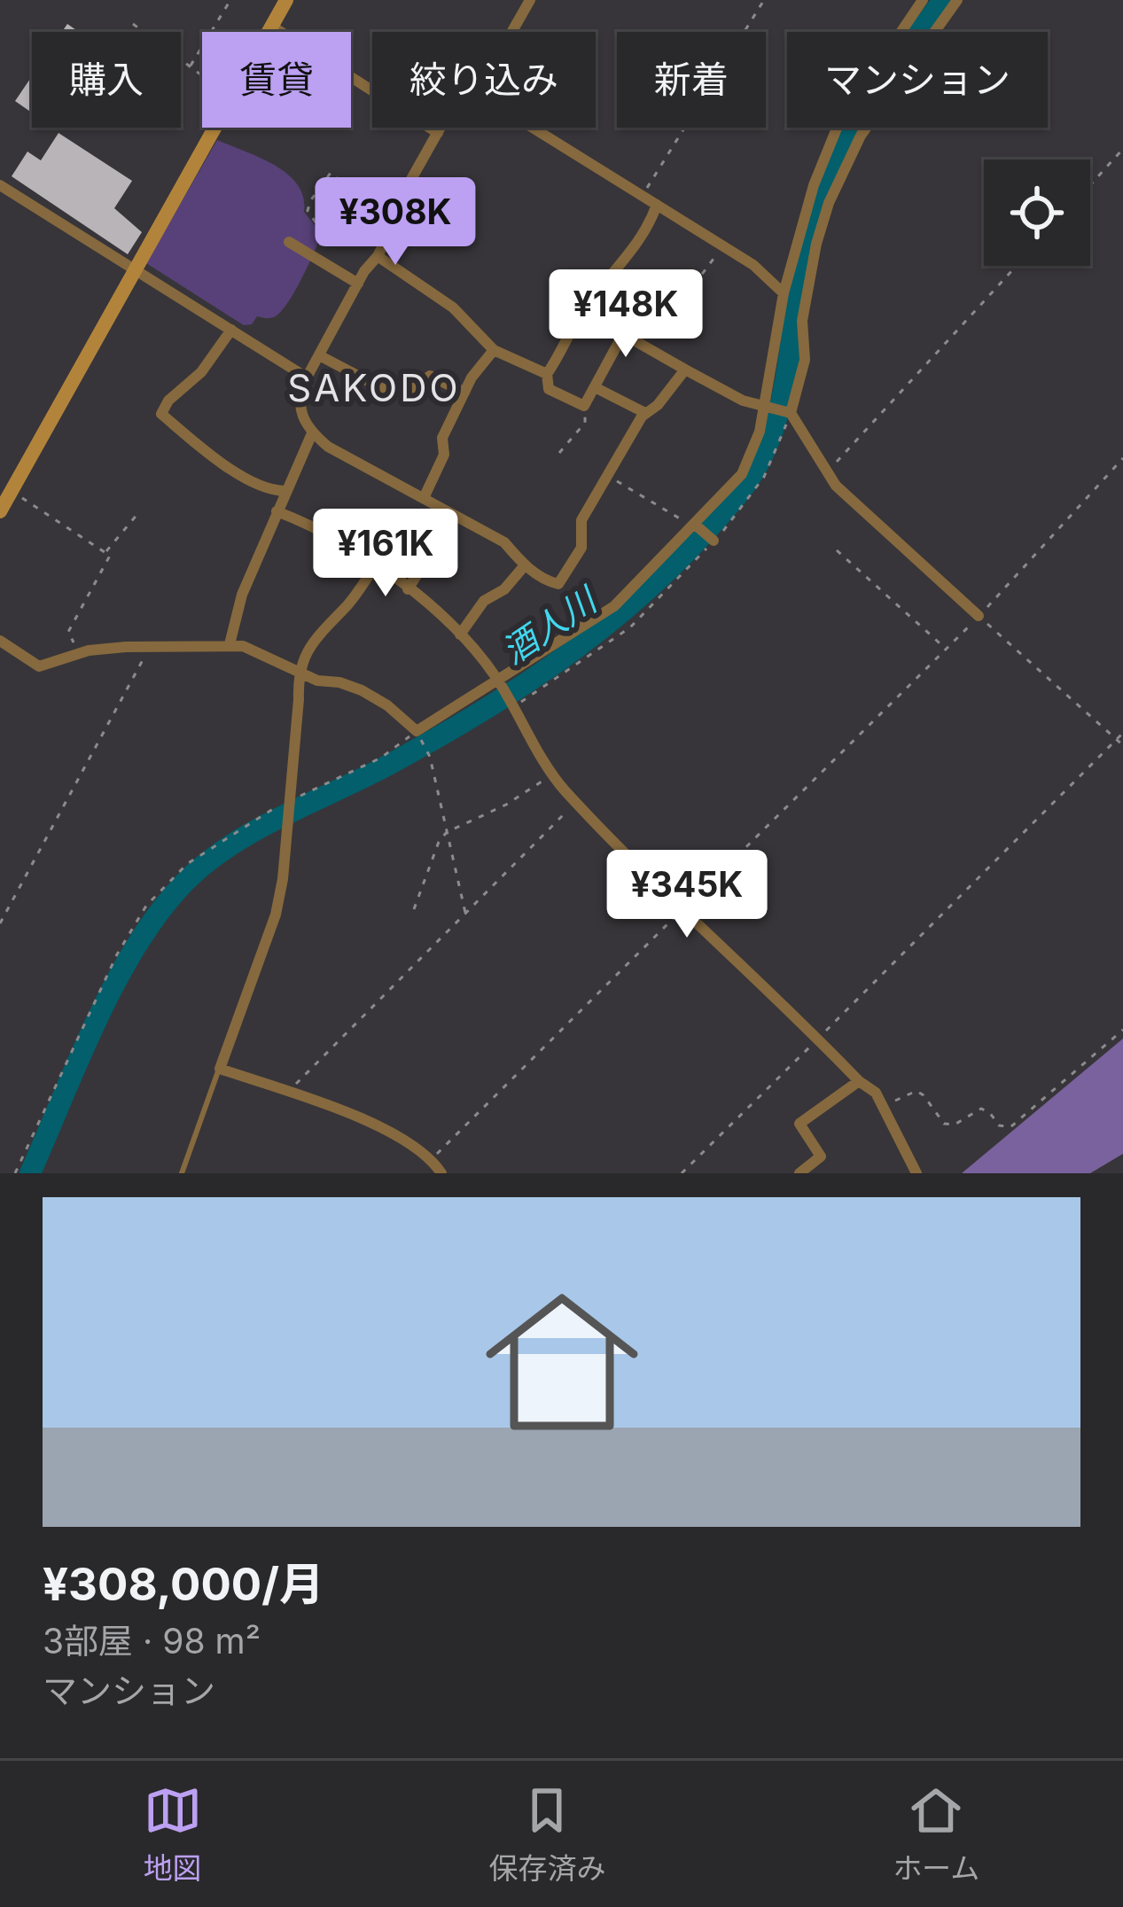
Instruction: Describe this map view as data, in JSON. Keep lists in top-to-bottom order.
{
  "districts": ["SAKODO"],
  "water": ["酒人川"],
  "page": {
    "chip": [
      "購入",
      "賃貸",
      "絞り込み",
      "新着",
      "マンション"
    ],
    "price": [
      "¥308K",
      "¥148K",
      "¥161K",
      "¥345K"
    ],
    "list": [
      {
        "name": "¥308,000/月",
        "note": "3部屋 · 98 m² · マンション"
      }
    ],
    "tabs": ["地図", "保存済み", "ホーム"]
  }
}
